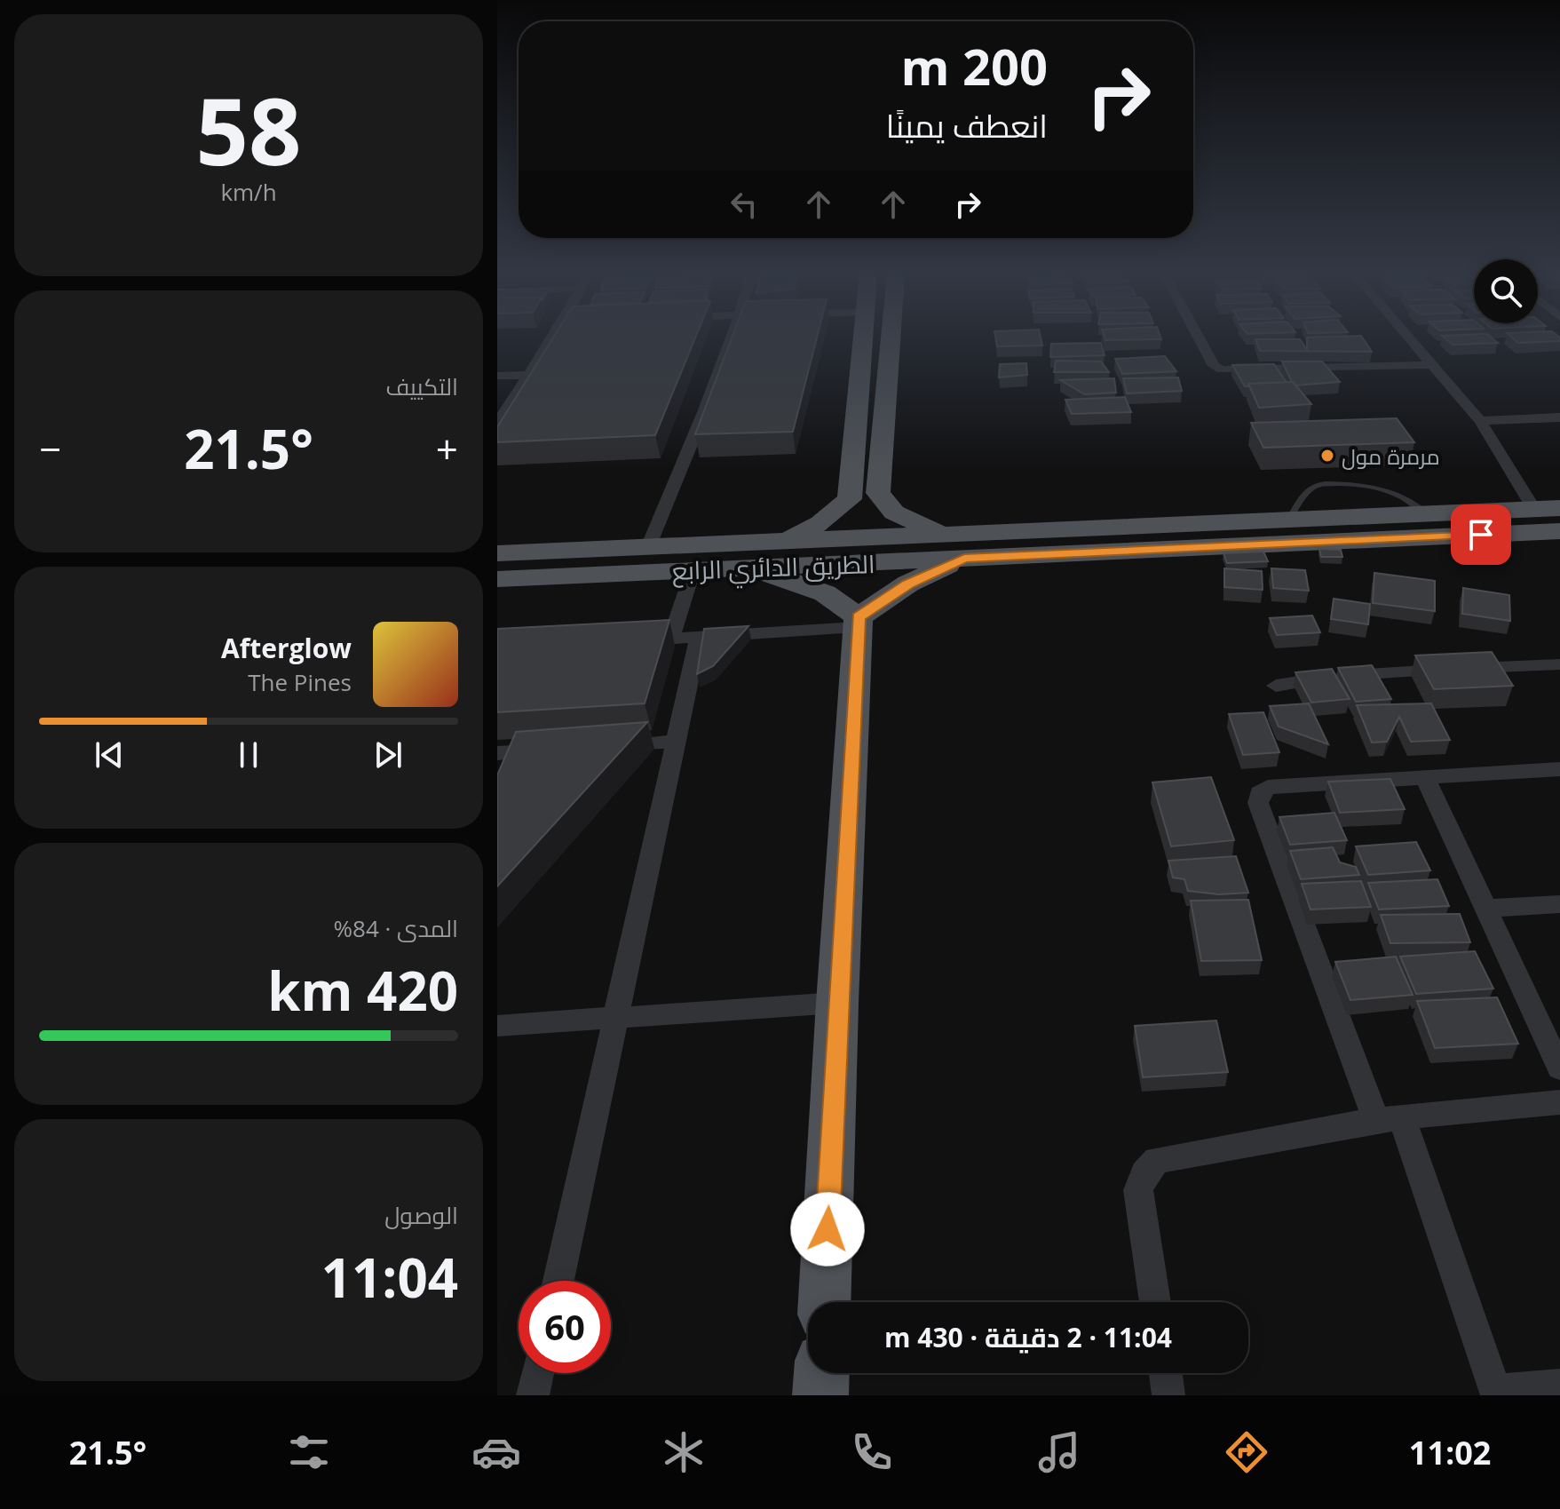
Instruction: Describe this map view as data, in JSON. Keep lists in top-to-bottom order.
{
  "streets": {
    "main road": ["الطريق الدائري الرابع"]
  },
  "places": ["مرمرة مول"],
  "page": {
    "tile": [
      ["58", "km/h"],
      "التكييف",
      ["المدى · 84%", "420 km"],
      ["الوصول", "11:04"]
    ],
    "turn": ["200 m", "انعطف يمينًا"],
    "heat": ["−", "21.5°", "+"],
    "song": ["Afterglow", "The Pines"],
    "limit": "60",
    "trip": "11:04 · 2 دقيقة · 430 m",
    "tabs": ["11:02", "21.5°"]
  }
}
